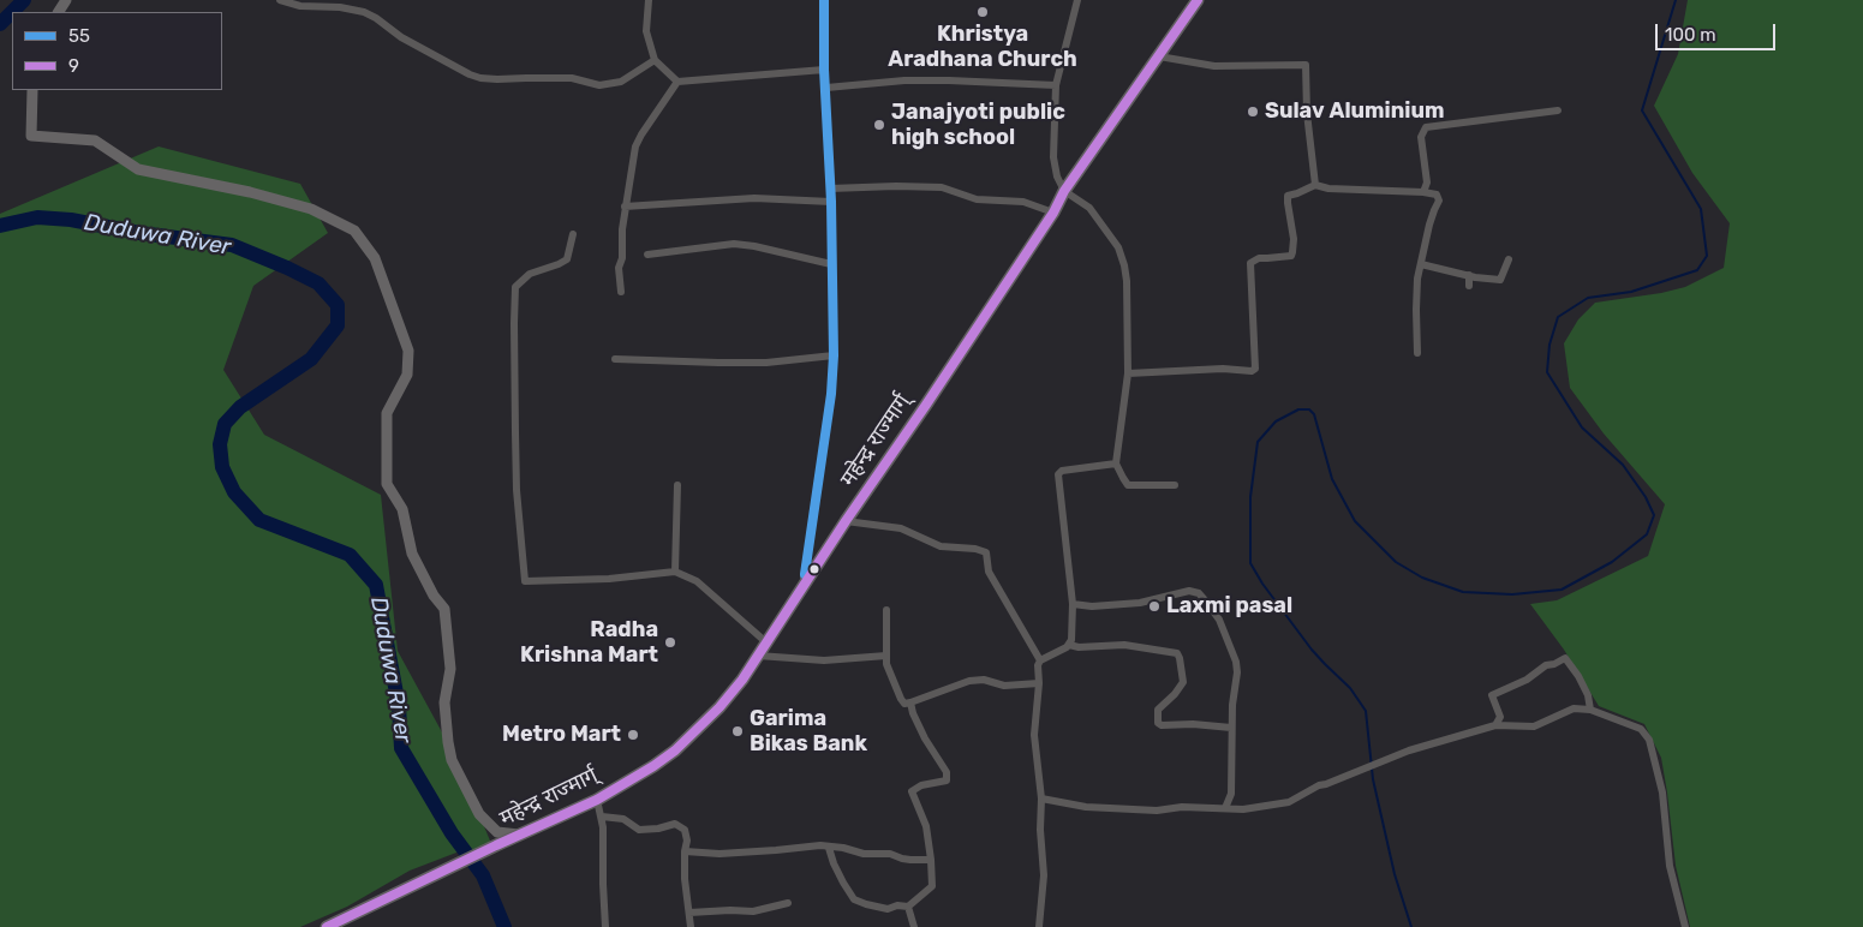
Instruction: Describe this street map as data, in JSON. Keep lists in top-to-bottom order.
{
  "streets": {
    "highway": ["महेन्द्र राज्मार्ग्"]
  },
  "water": ["Duduwa River"],
  "places": [
    "Khristya Aradhana Church",
    "Sulav Aluminium",
    "Janajyoti public high school",
    "Laxmi pasal",
    "Radha Krishna Mart",
    "Garima Bikas Bank",
    "Metro Mart"
  ],
  "lines": ["transit line 55", "transit line 9"],
  "legend": ["55", "9"],
  "scale_bar": "100 m"
}
